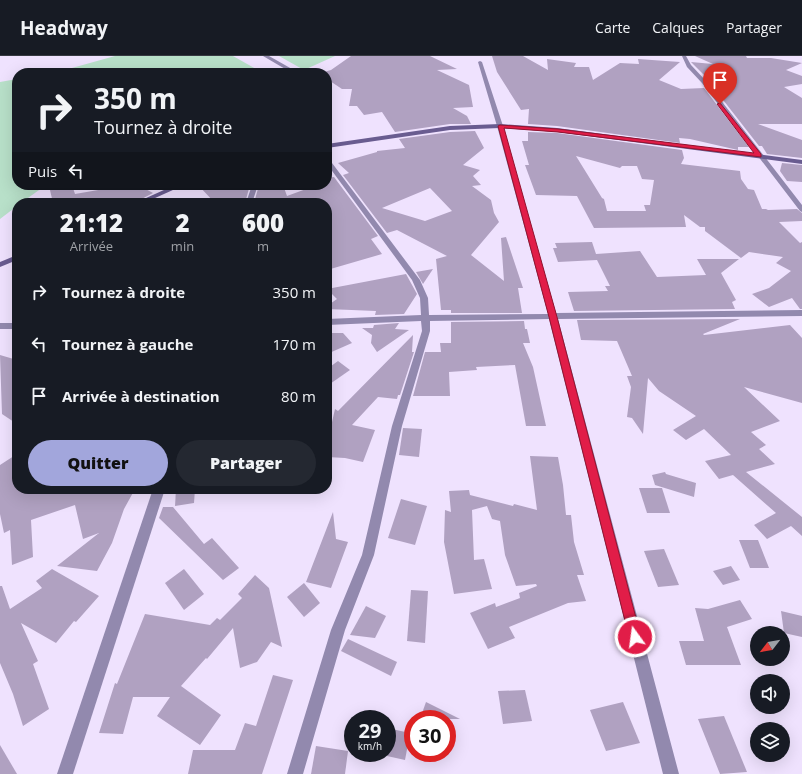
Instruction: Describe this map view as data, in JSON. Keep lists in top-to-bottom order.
{
  "north": "bottom left",
  "page": {
    "header": "Headway",
    "nav": ["Carte", "Calques", "Partager"],
    "turn": ["350 m", "Tournez à droite"],
    "then": "Puis",
    "eta": [
      "21:12",
      "Arrivée",
      "2",
      "min",
      "600",
      "m"
    ],
    "list": [
      {
        "name": "Tournez à droite",
        "value": "350 m"
      },
      {
        "name": "Tournez à gauche",
        "value": "170 m"
      },
      {
        "name": "Arrivée à destination",
        "value": "80 m"
      }
    ],
    "buttons": ["Quitter", "Partager"],
    "speed": "29 km/h",
    "limit": "30"
  }
}
